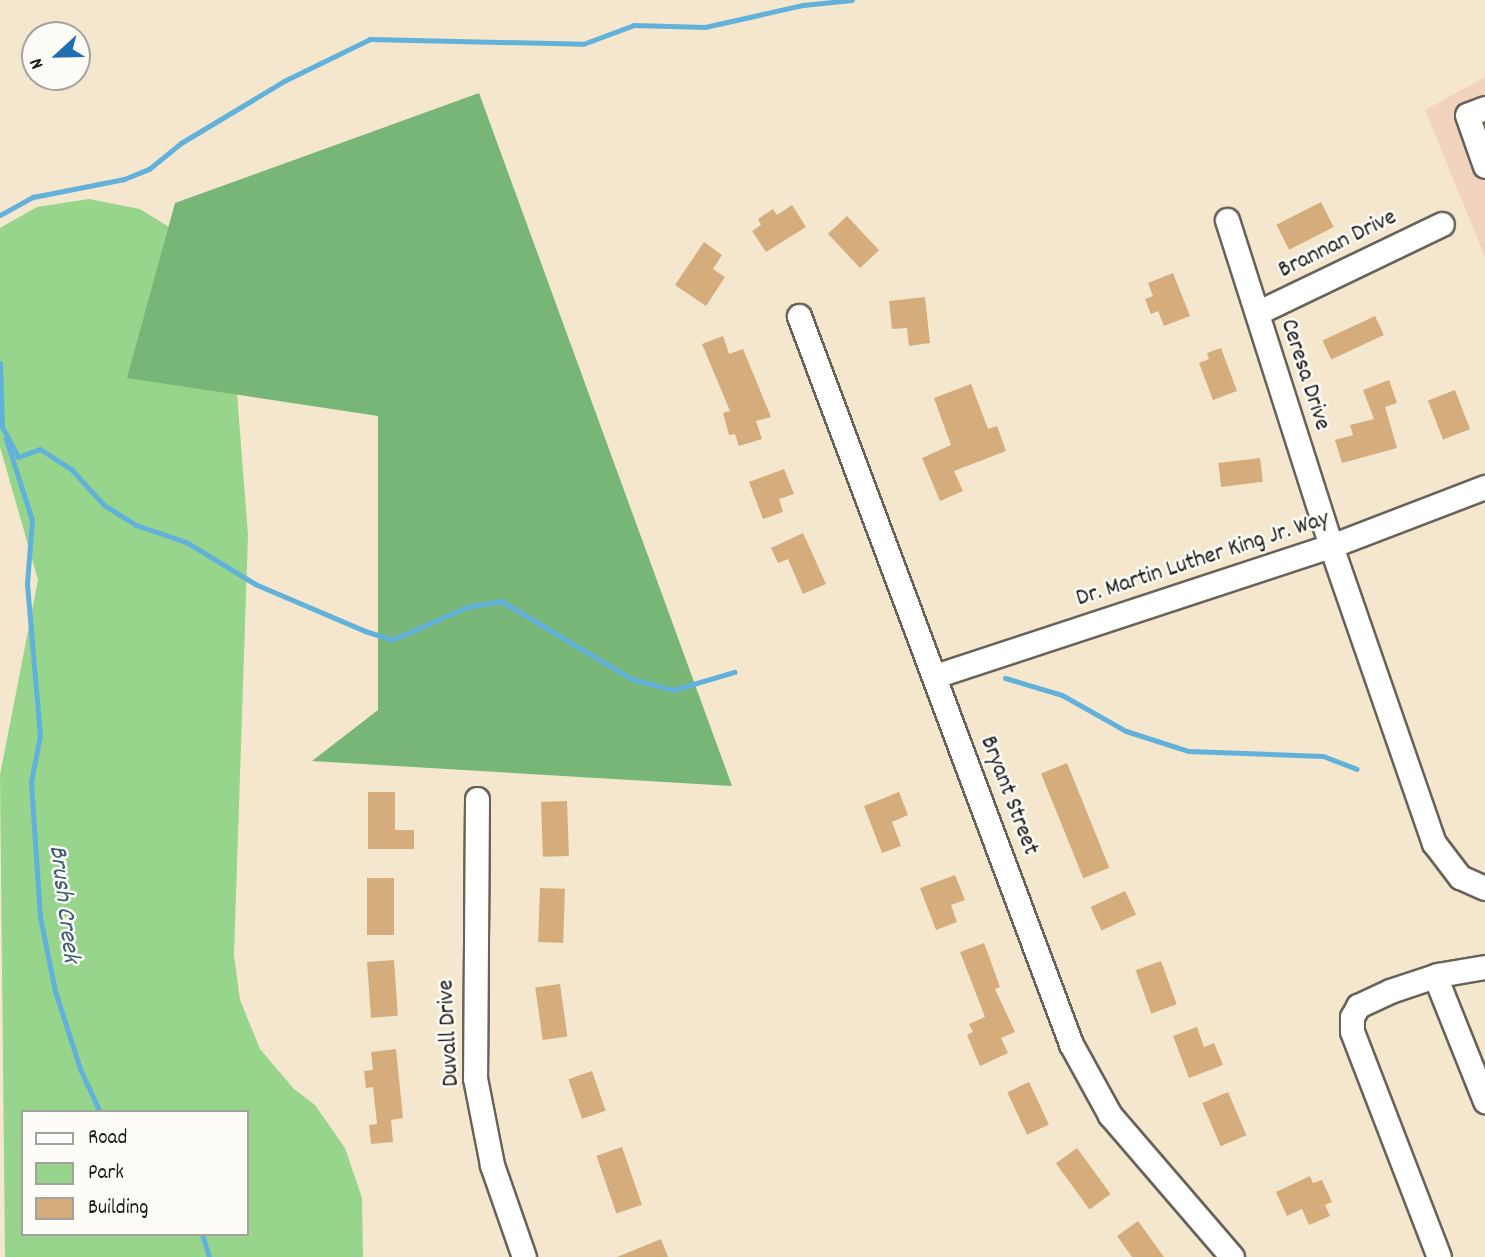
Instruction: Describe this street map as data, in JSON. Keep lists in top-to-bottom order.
{
  "streets": {
    "street": [
      "Brannan Drive",
      "Ceresa Drive",
      "Dr. Martin Luther King Jr. Way",
      "Bryant Street",
      "Duvall Drive"
    ]
  },
  "crossings": [
    ["Brannan Drive", "Ceresa Drive"],
    ["Ceresa Drive", "Dr. Martin Luther King Jr. Way"],
    ["Dr. Martin Luther King Jr. Way", "Bryant Street"]
  ],
  "water": ["Brush Creek"],
  "legend": ["Road", "Park", "Building"],
  "north": "left"
}
